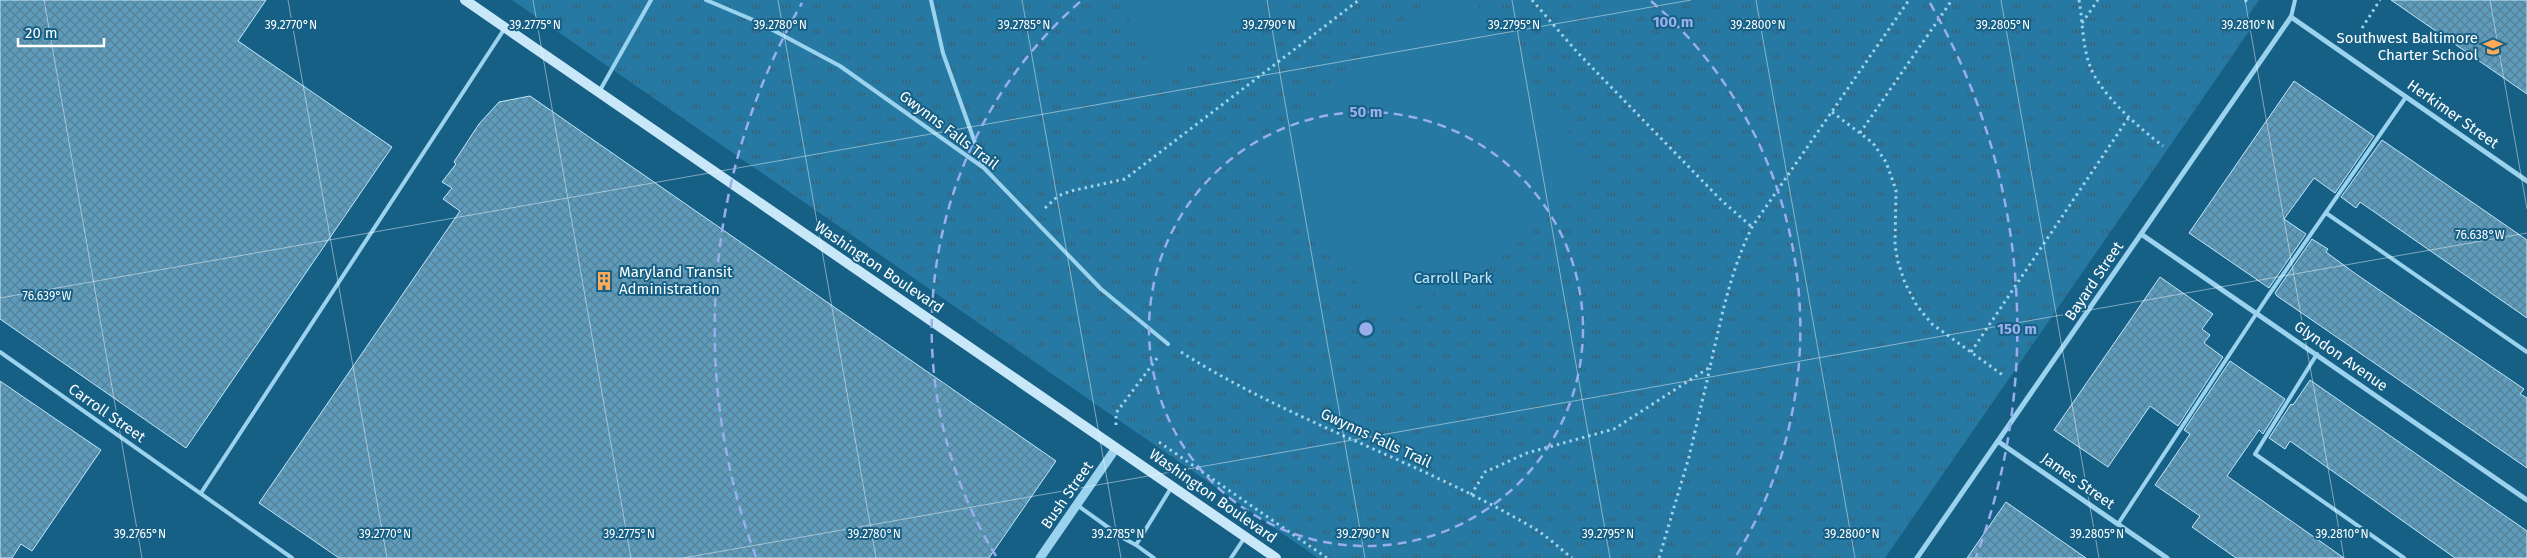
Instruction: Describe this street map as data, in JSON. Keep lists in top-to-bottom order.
{
  "streets": {
    "main road": ["Washington Boulevard"],
    "street": [
      "Herkimer Street",
      "Bayard Street",
      "Glyndon Avenue",
      "James Street",
      "Bush Street"
    ],
    "lane": ["Gwynns Falls Trail", "Carroll Street"]
  },
  "crossings": [
    ["Herkimer Street", "Bayard Street"],
    ["Washington Boulevard", "Bush Street"],
    ["Bayard Street", "Glyndon Avenue"],
    ["Bayard Street", "James Street"]
  ],
  "parks": ["Carroll Park"],
  "places": {
    "school or university": ["Southwest Baltimore Charter School"],
    "building": ["Maryland Transit Administration"]
  },
  "scale_bar": "20 m",
  "coordinates": [
    "39.2770°N",
    "39.2775°N",
    "39.2780°N",
    "39.2785°N",
    "39.2790°N",
    "39.2795°N",
    "39.2800°N",
    "39.2805°N",
    "39.2810°N",
    "76.638°W",
    "76.639°W",
    "39.2765°N"
  ],
  "rings": ["100 m", "50 m", "150 m"]
}
